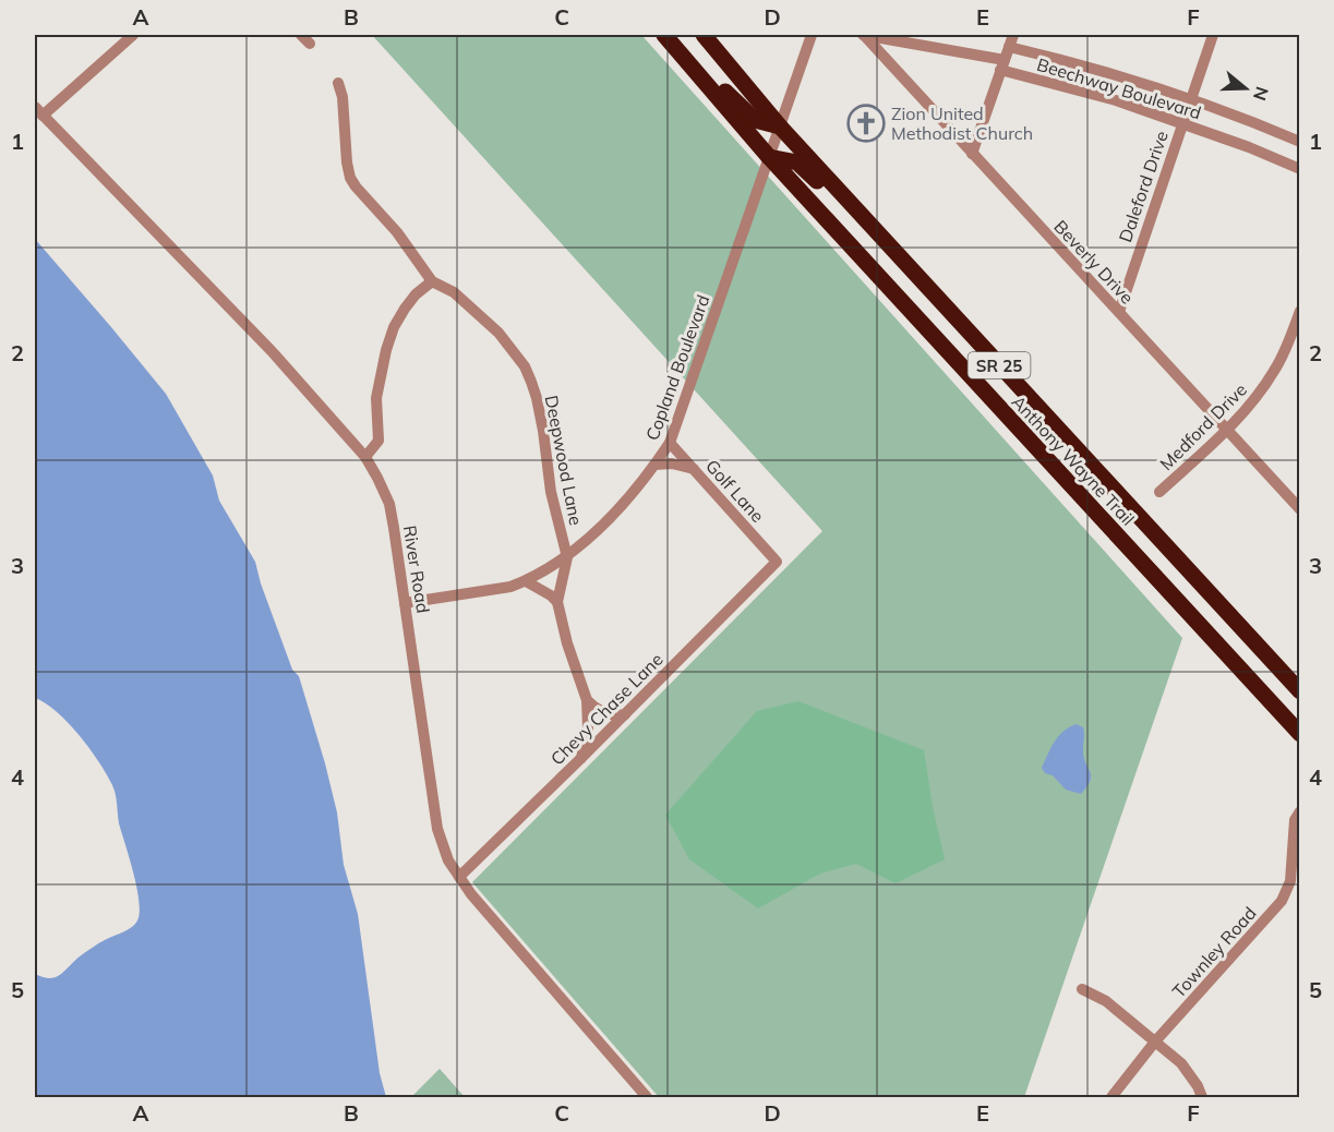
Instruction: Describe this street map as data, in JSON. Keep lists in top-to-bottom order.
{
  "streets": {
    "highway": ["SR 25", "Anthony Wayne Trail"],
    "street": [
      "Beechway Boulevard",
      "Daleford Drive",
      "Beverly Drive",
      "Copland Boulevard",
      "Medford Drive",
      "Deepwood Lane",
      "Golf Lane",
      "River Road",
      "Chevy Chase Lane",
      "Townley Road"
    ]
  },
  "crossings": [
    ["Beechway Boulevard", "Daleford Drive"],
    ["Beechway Boulevard", "Beverly Drive"],
    ["Daleford Drive", "Beverly Drive"],
    ["Beverly Drive", "Medford Drive"],
    ["Copland Boulevard", "Deepwood Lane"],
    ["Copland Boulevard", "Anthony Wayne Trail"],
    ["Copland Boulevard", "Golf Lane"],
    ["Copland Boulevard", "River Road"],
    ["Deepwood Lane", "Chevy Chase Lane"],
    ["Golf Lane", "Chevy Chase Lane"],
    ["River Road", "Chevy Chase Lane"]
  ],
  "places": {
    "church": ["Zion United Methodist Church"]
  },
  "north": "right",
  "grid": {
    "columns": [
      "A",
      "B",
      "C",
      "D",
      "E",
      "F"
    ],
    "rows": [
      "1",
      "2",
      "3",
      "4",
      "5"
    ]
  }
}
